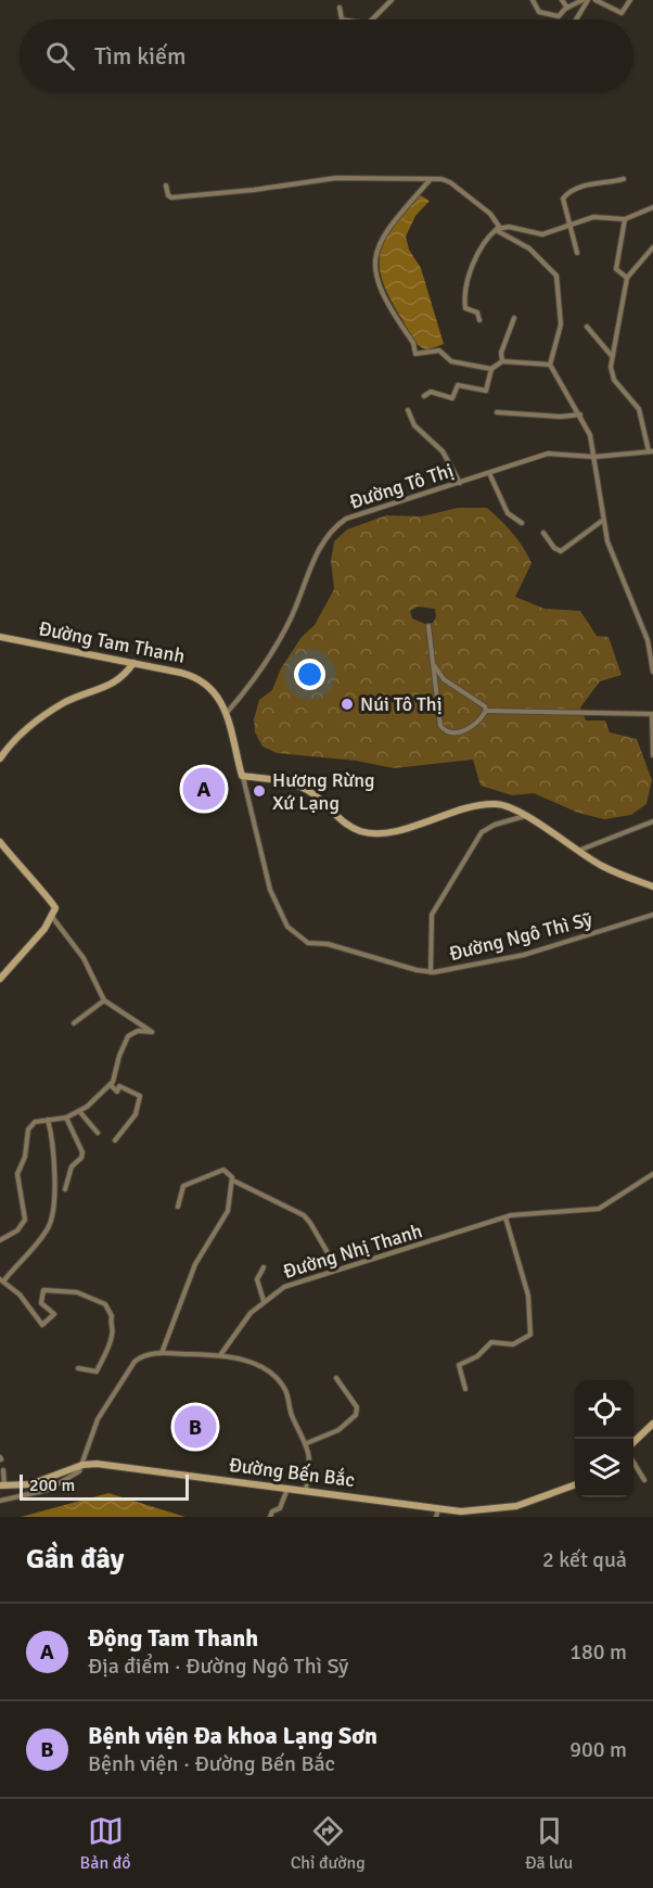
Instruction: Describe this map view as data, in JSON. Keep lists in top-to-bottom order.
{
  "streets": {
    "street": [
      "Đường Tô Thị",
      "Đường Tam Thanh",
      "Đường Ngô Thì Sỹ",
      "Đường Nhị Thanh",
      "Đường Bến Bắc"
    ]
  },
  "crossings": [
    ["Đường Tô Thị", "Đường Tam Thanh"],
    ["Đường Tam Thanh", "Đường Ngô Thì Sỹ"]
  ],
  "places": ["Núi Tô Thị", "Hương Rừng Xứ Lạng"],
  "scale_bar": "200 m",
  "page": {
    "search": "Tìm kiếm",
    "pins": ["A", "B"],
    "scale": "200 m",
    "heading": ["Gần đây", "2 kết quả"],
    "list": [
      {
        "mark": "A",
        "name": "Động Tam Thanh",
        "note": "Địa điểm · Đường Ngô Thì Sỹ",
        "value": "180 m"
      },
      {
        "mark": "B",
        "name": "Bệnh viện Đa khoa Lạng Sơn",
        "note": "Bệnh viện · Đường Bến Bắc",
        "value": "900 m"
      }
    ],
    "nav": ["Bản đồ", "Chỉ đường", "Đã lưu"]
  }
}
